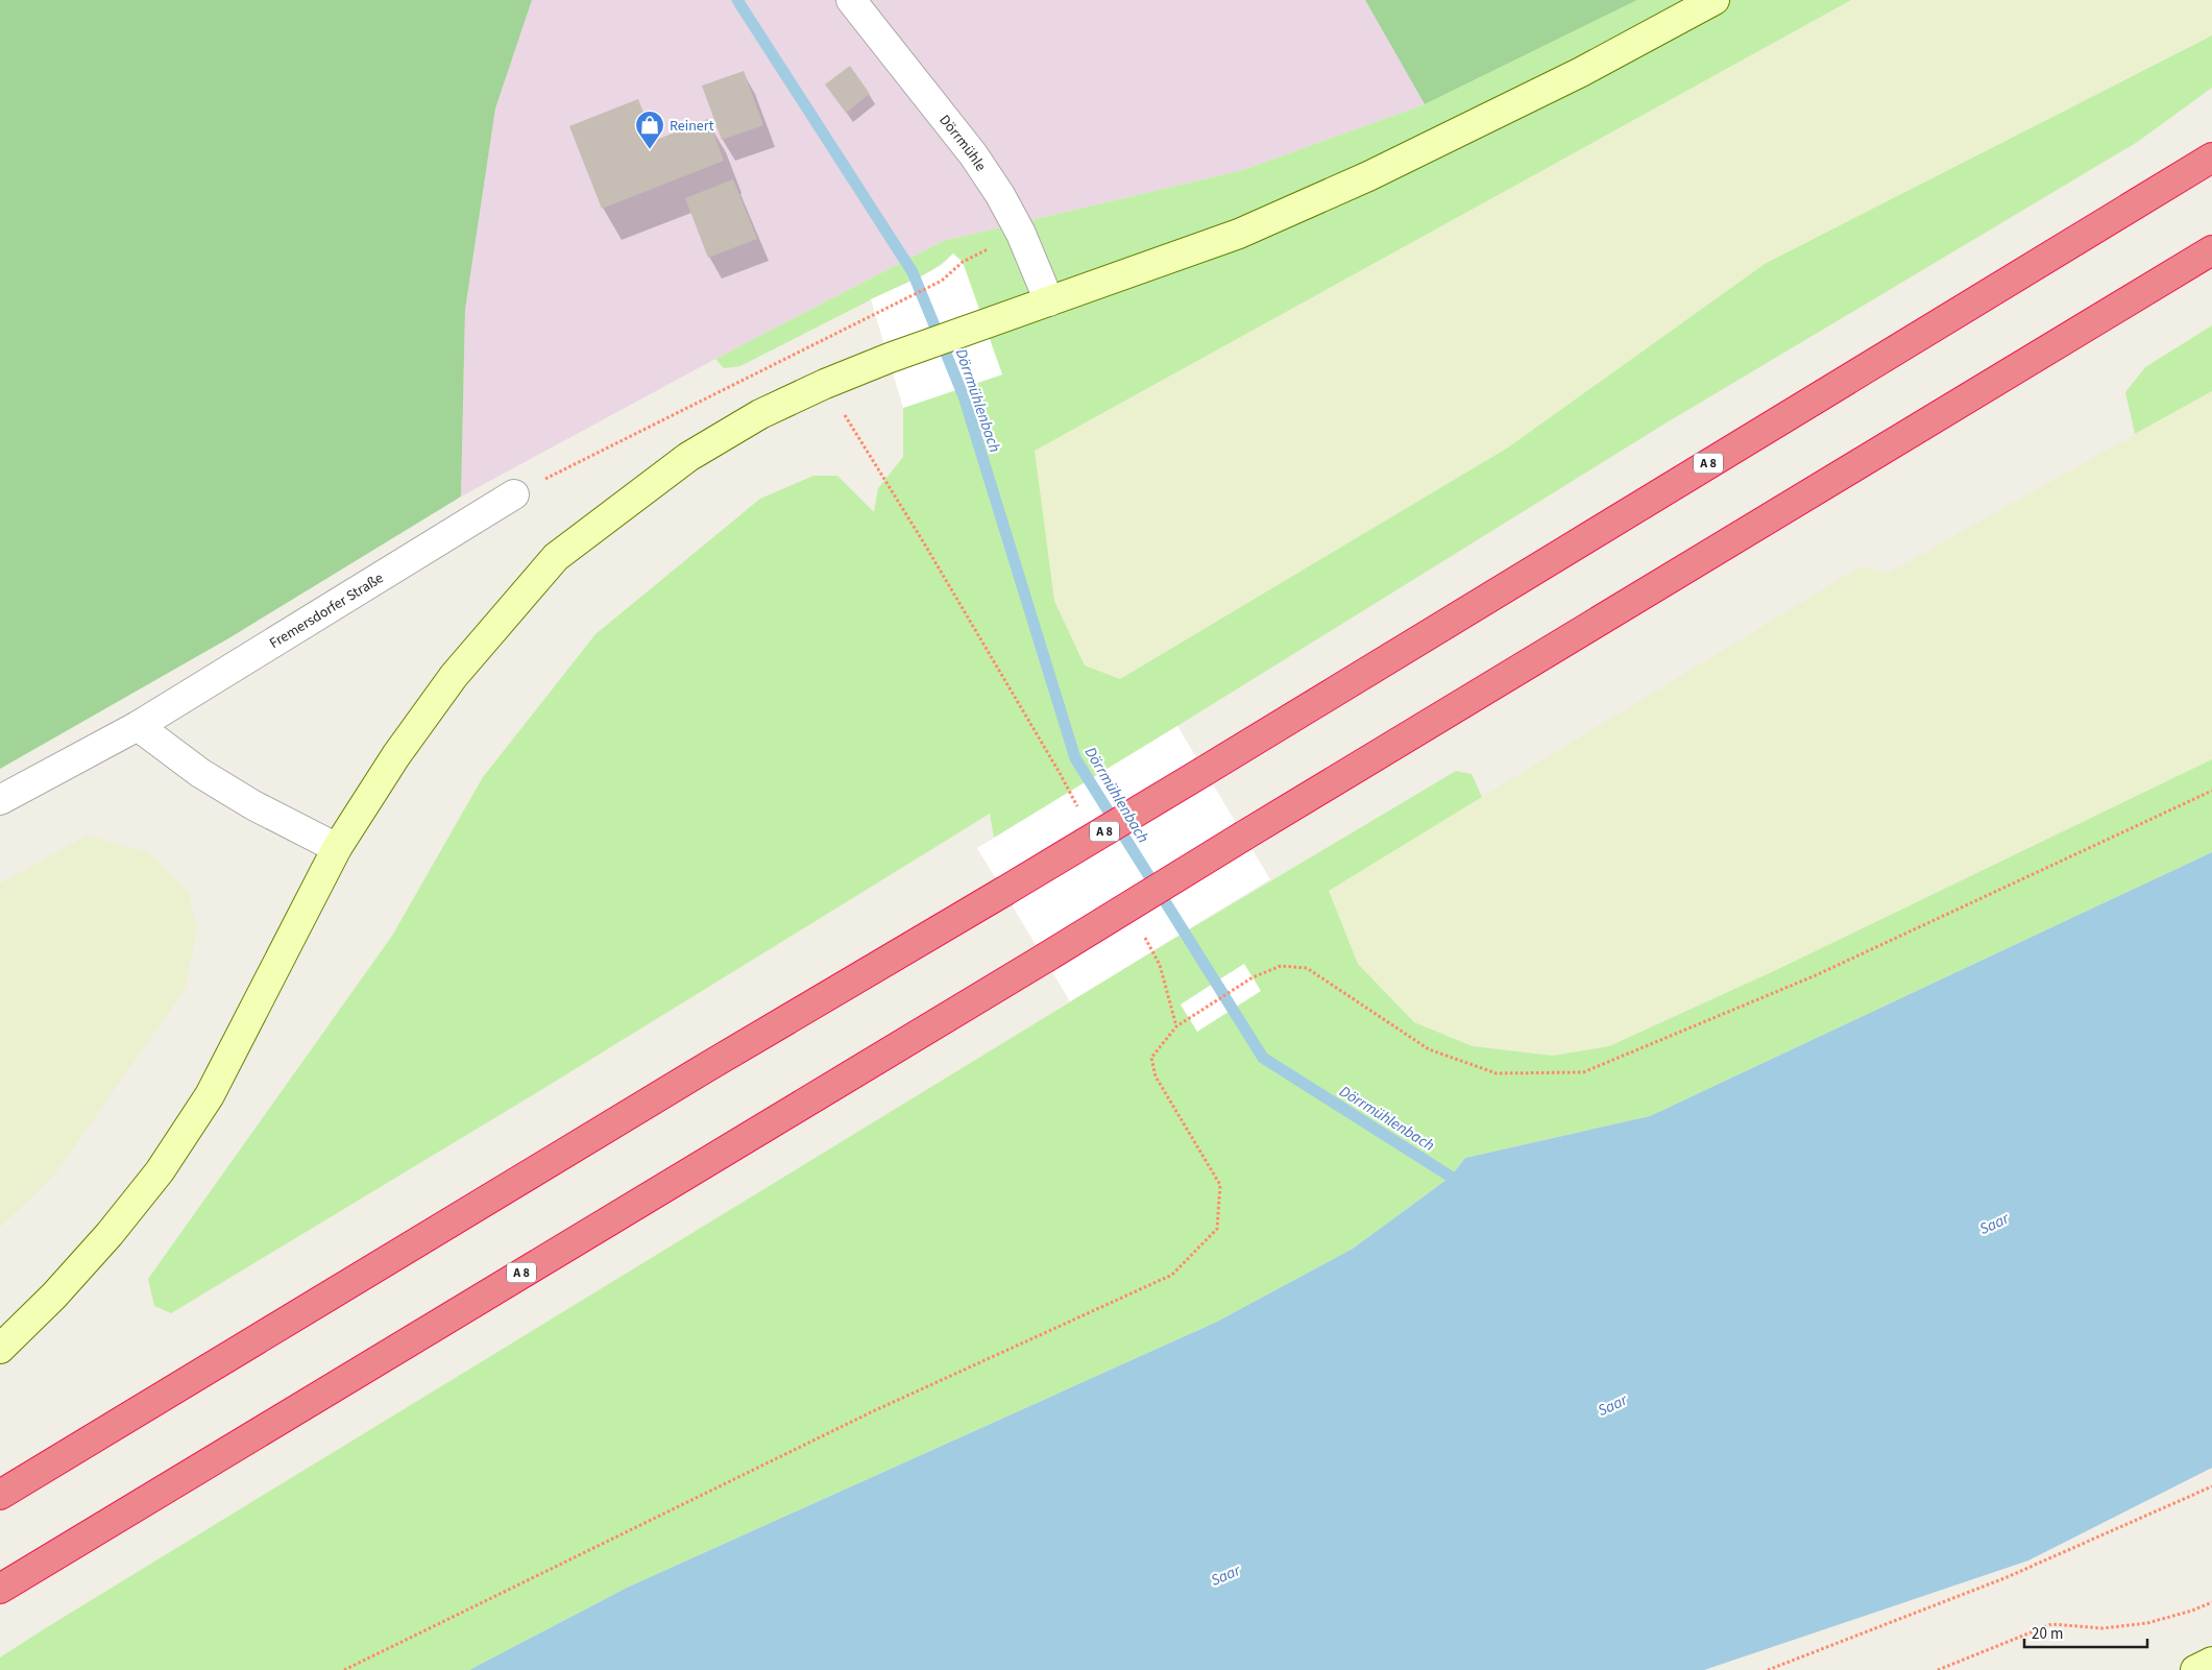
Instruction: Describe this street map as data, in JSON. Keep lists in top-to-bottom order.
{
  "streets": {
    "highway": ["A 8"],
    "street": ["Dörrmühle", "Fremersdorfer Straße"]
  },
  "water": ["Dörrmühlenbach", "Saar"],
  "places": {
    "shop": ["Reinert"]
  },
  "scale_bar": "20 m"
}
